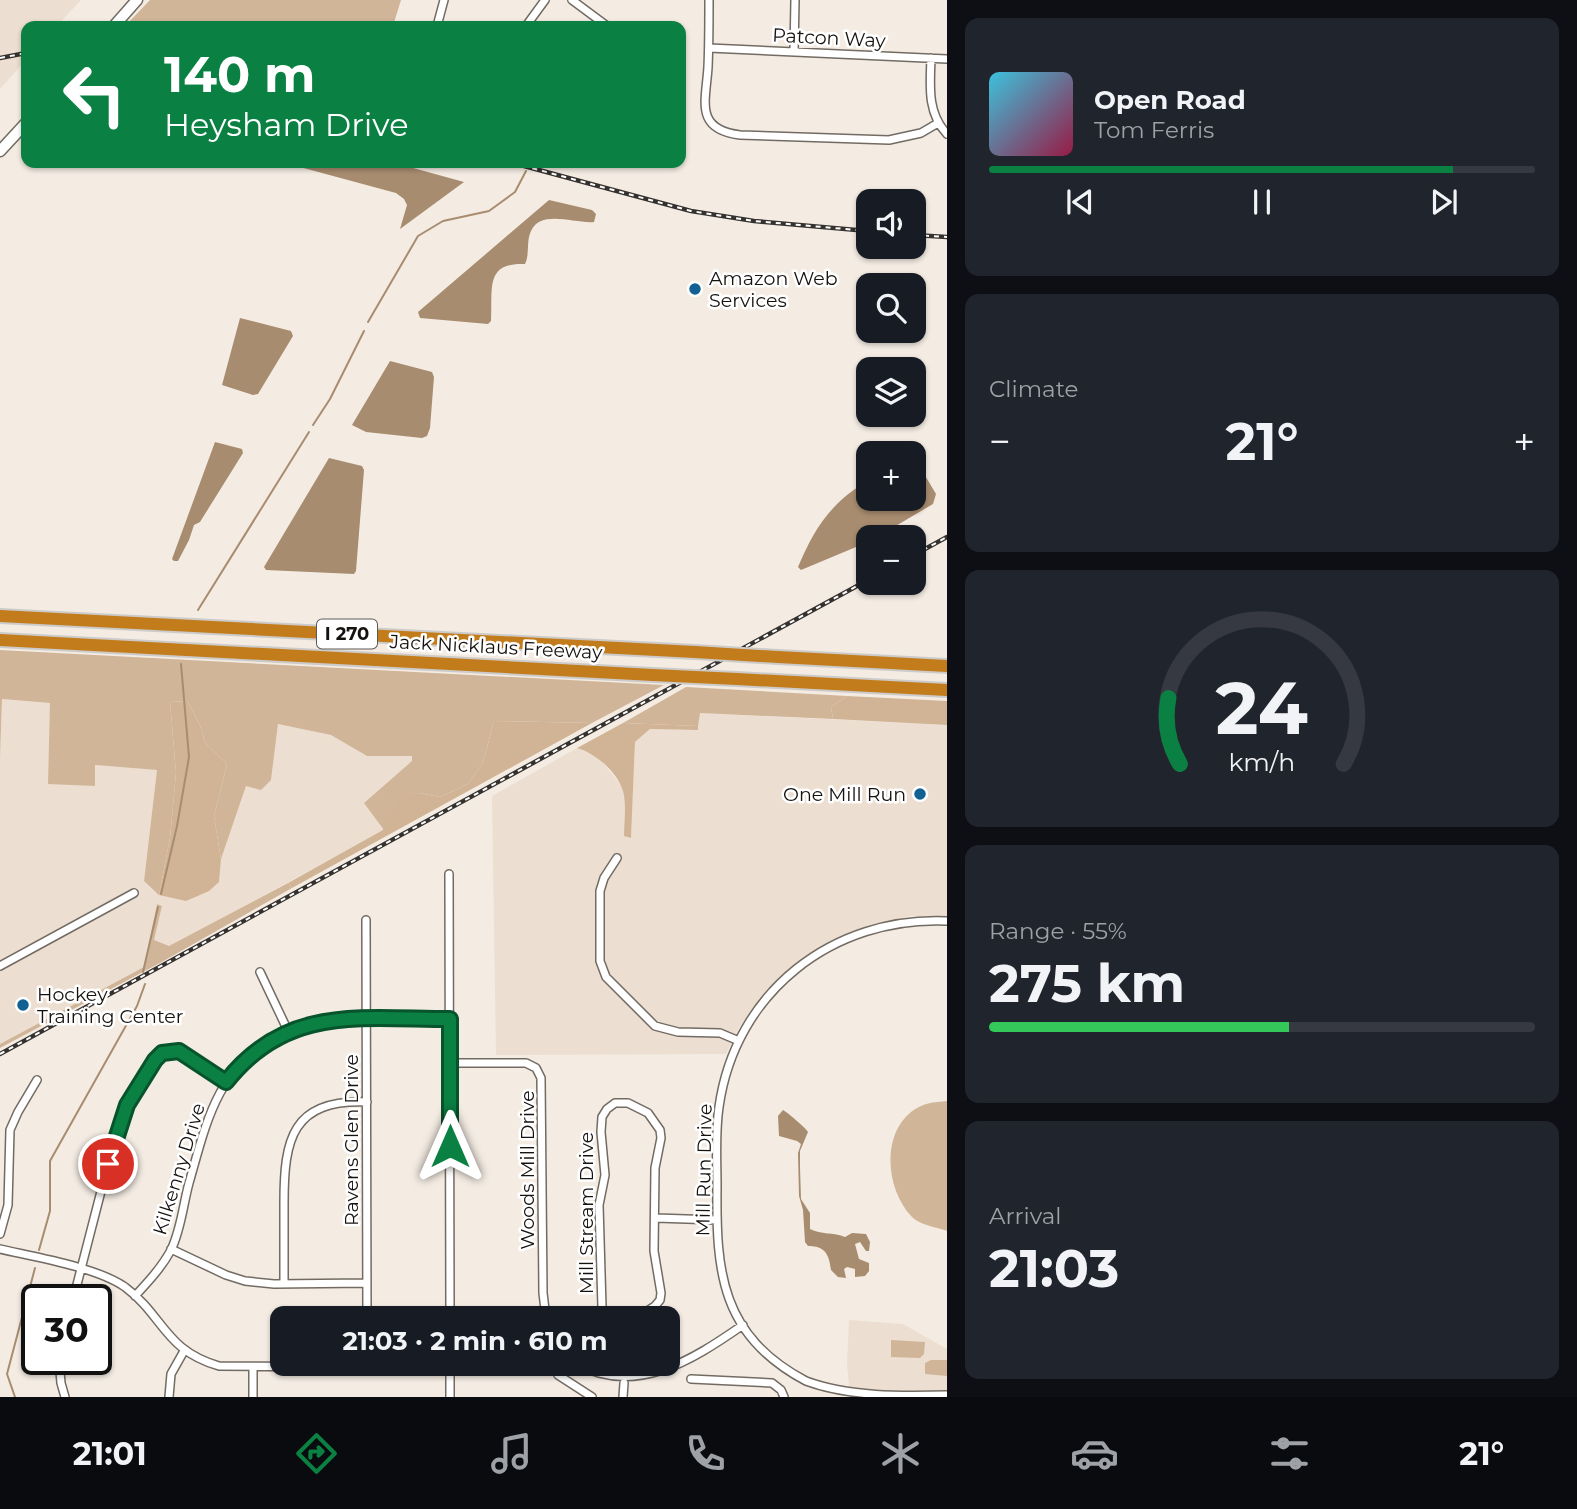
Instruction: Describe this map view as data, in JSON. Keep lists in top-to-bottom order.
{
  "streets": {
    "highway": ["I 270", "Jack Nicklaus Freeway"],
    "street": [
      "Patcon Way",
      "Ravens Glen Drive",
      "Kilkenny Drive",
      "Woods Mill Drive",
      "Mill Run Drive",
      "Mill Stream Drive"
    ]
  },
  "crossings": [
    ["Ravens Glen Drive", "Kilkenny Drive"]
  ],
  "places": ["Amazon Web Services", "One Mill Run", "Hockey Training Center"],
  "page": {
    "turn": ["140 m", "Heysham Drive"],
    "song": ["Open Road", "Tom Ferris"],
    "map_buttons": ["+", "−"],
    "tile": [
      "Climate",
      ["Range · 55%", "275 km"],
      ["Arrival", "21:03"]
    ],
    "heat": ["−", "21°", "+"],
    "limit": "30",
    "trip": "21:03 · 2 min · 610 m",
    "tabs": ["21:01", "21°"],
    "gauge": ["24", "km/h"]
  }
}
